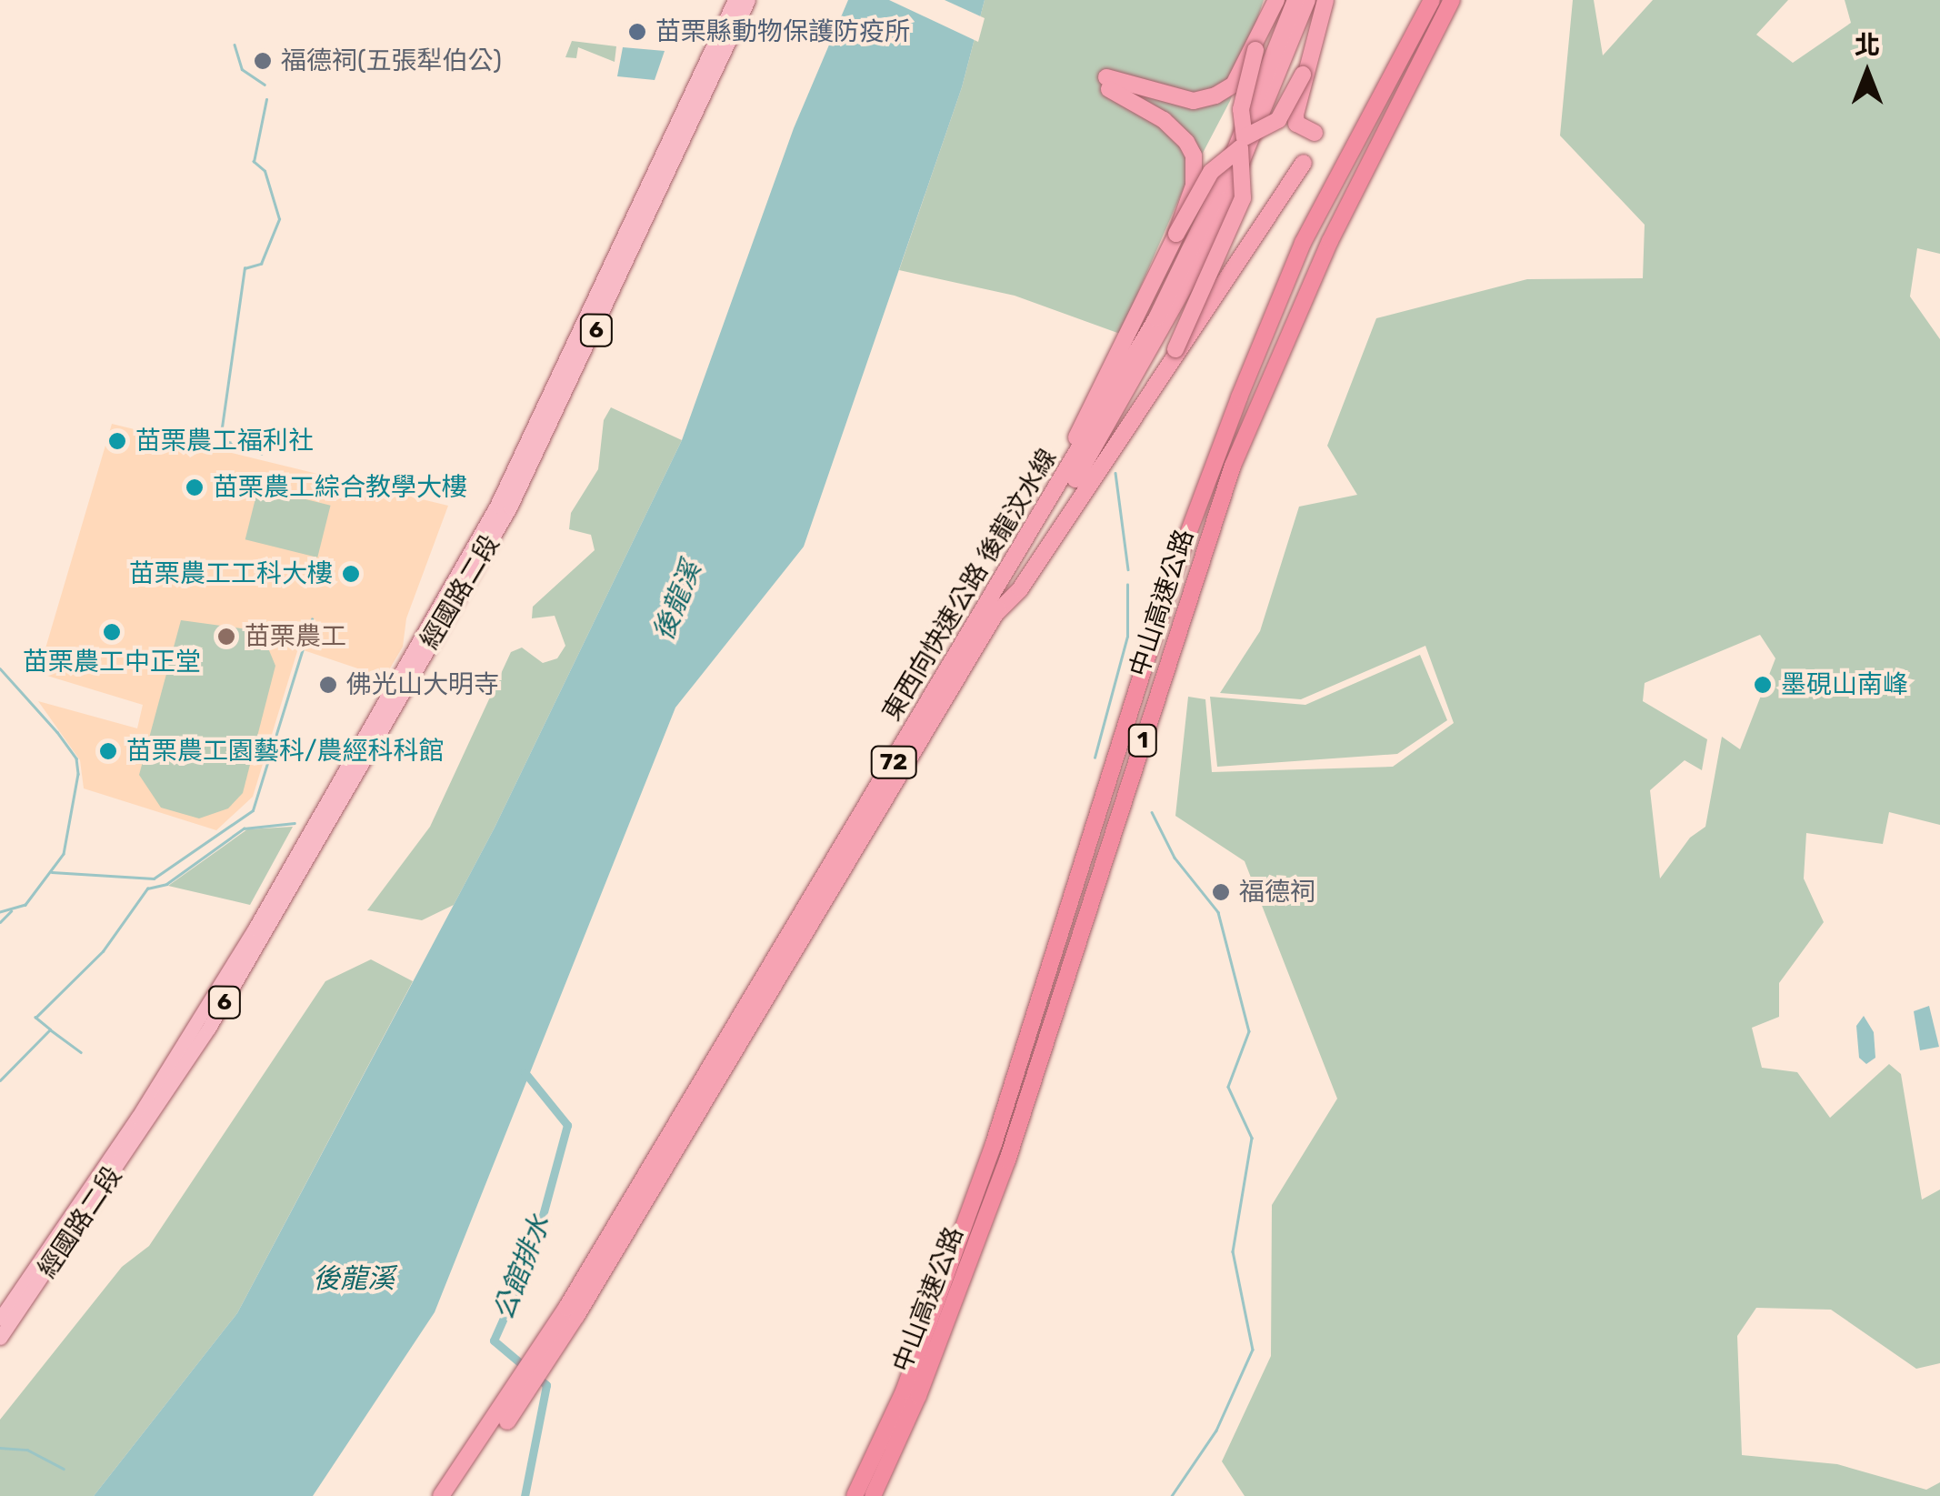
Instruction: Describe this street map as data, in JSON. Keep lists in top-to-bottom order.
{
  "streets": {
    "highway": [
      "東西向快速公路 後龍汶水線",
      "中山高速公路",
      "1",
      "72"
    ],
    "main road": ["6", "經國路二段"]
  },
  "water": ["後龍溪", "公館排水"],
  "places": [
    "苗栗縣動物保護防疫所",
    "福德祠(五張犁伯公)",
    "苗栗農工福利社",
    "苗栗農工綜合教學大樓",
    "苗栗農工工科大樓",
    "苗栗農工中正堂",
    "苗栗農工",
    "佛光山大明寺",
    "墨硯山南峰",
    "苗栗農工園藝科/農經科科館",
    "福德祠"
  ],
  "north": "top"
}
